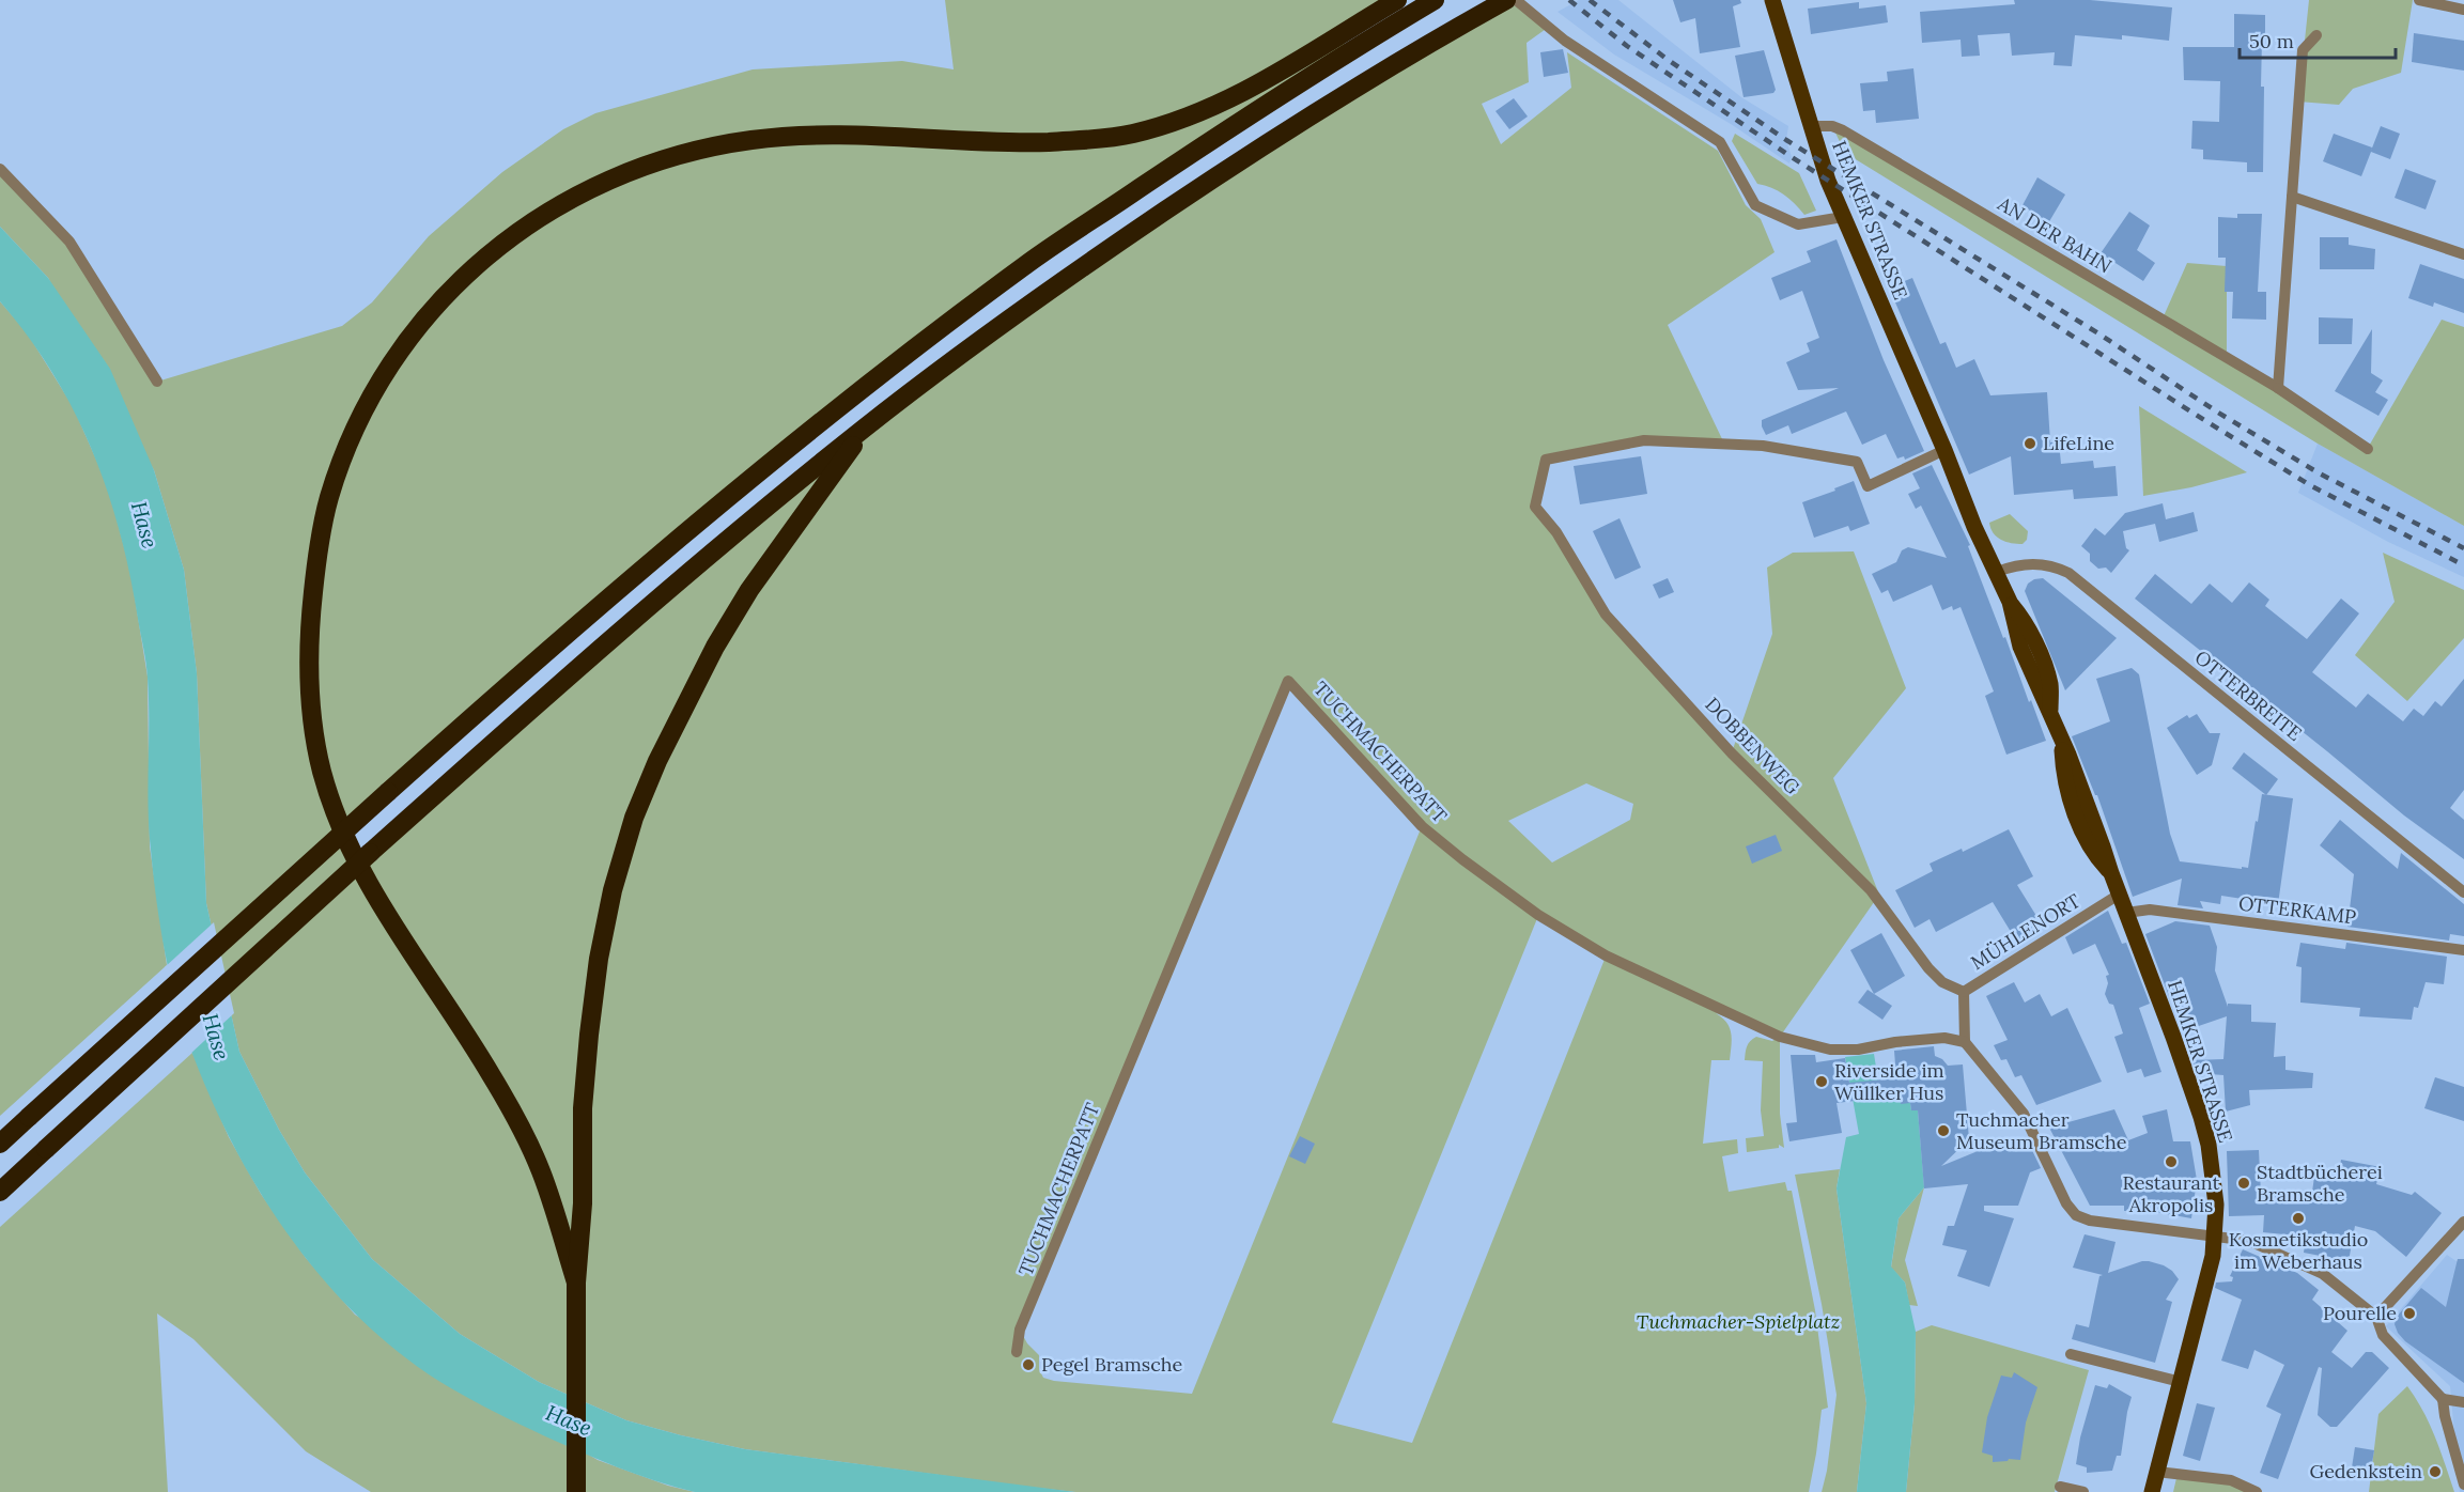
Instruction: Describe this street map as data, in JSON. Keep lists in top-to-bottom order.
{
  "streets": {
    "main road": ["HEMKER STRASSE"],
    "street": [
      "AN DER BAHN",
      "OTTERBREITE",
      "DOBBENWEG",
      "TUCHMACHERPATT",
      "OTTERKAMP",
      "MÜHLENORT"
    ]
  },
  "crossings": [
    ["HEMKER STRASSE", "AN DER BAHN"],
    ["HEMKER STRASSE", "OTTERBREITE"],
    ["HEMKER STRASSE", "DOBBENWEG"],
    ["HEMKER STRASSE", "OTTERKAMP"],
    ["HEMKER STRASSE", "MÜHLENORT"],
    ["DOBBENWEG", "MÜHLENORT"],
    ["TUCHMACHERPATT", "MÜHLENORT"]
  ],
  "water": ["Hase"],
  "parks": ["Tuchmacher-Spielplatz"],
  "places": [
    "LifeLine",
    "Riverside im Wüllker Hus",
    "Tuchmacher Museum Bramsche",
    "Restaurant Akropolis",
    "Stadtbücherei Bramsche",
    "Kosmetikstudio im Weberhaus",
    "Pourelle",
    "Pegel Bramsche",
    "Gedenkstein"
  ],
  "scale_bar": "50 m"
}
